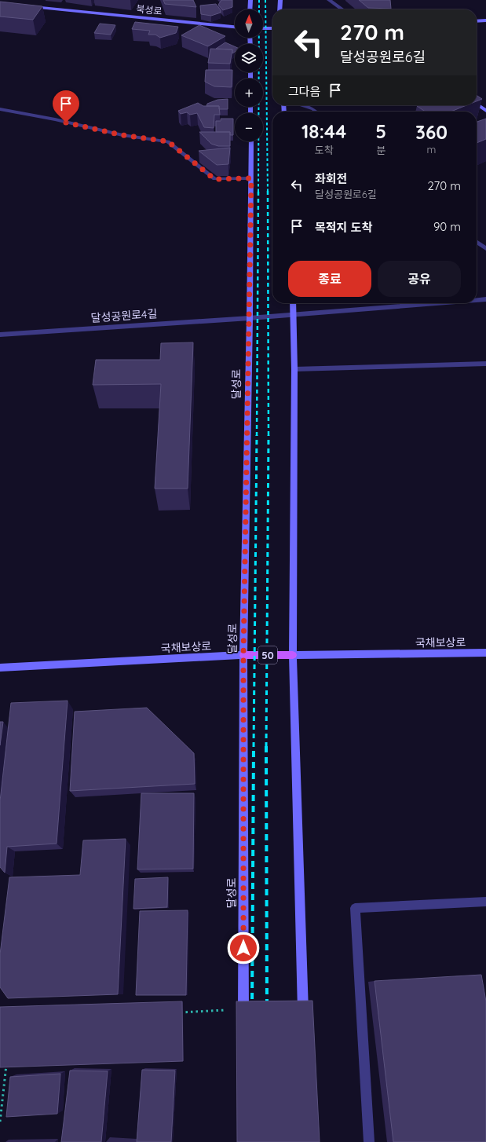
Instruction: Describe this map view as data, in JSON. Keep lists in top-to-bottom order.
{
  "streets": {
    "main road": [
      "북성로",
      "달성로",
      "국채보상로",
      "50"
    ],
    "street": ["달성공원로4길"]
  },
  "crossings": [
    ["달성공원로4길", "달성로"],
    ["달성로", "국채보상로"]
  ],
  "north": "top",
  "page": {
    "map_buttons": ["+", "−"],
    "turn": ["270 m", "달성공원로6길"],
    "then": "그다음",
    "eta": [
      "18:44",
      "도착",
      "5",
      "분",
      "360",
      "m"
    ],
    "list": [
      {
        "name": "좌회전",
        "note": "달성공원로6길",
        "value": "270 m"
      },
      {
        "name": "목적지 도착",
        "value": "90 m"
      }
    ],
    "buttons": ["종료", "공유"]
  }
}
